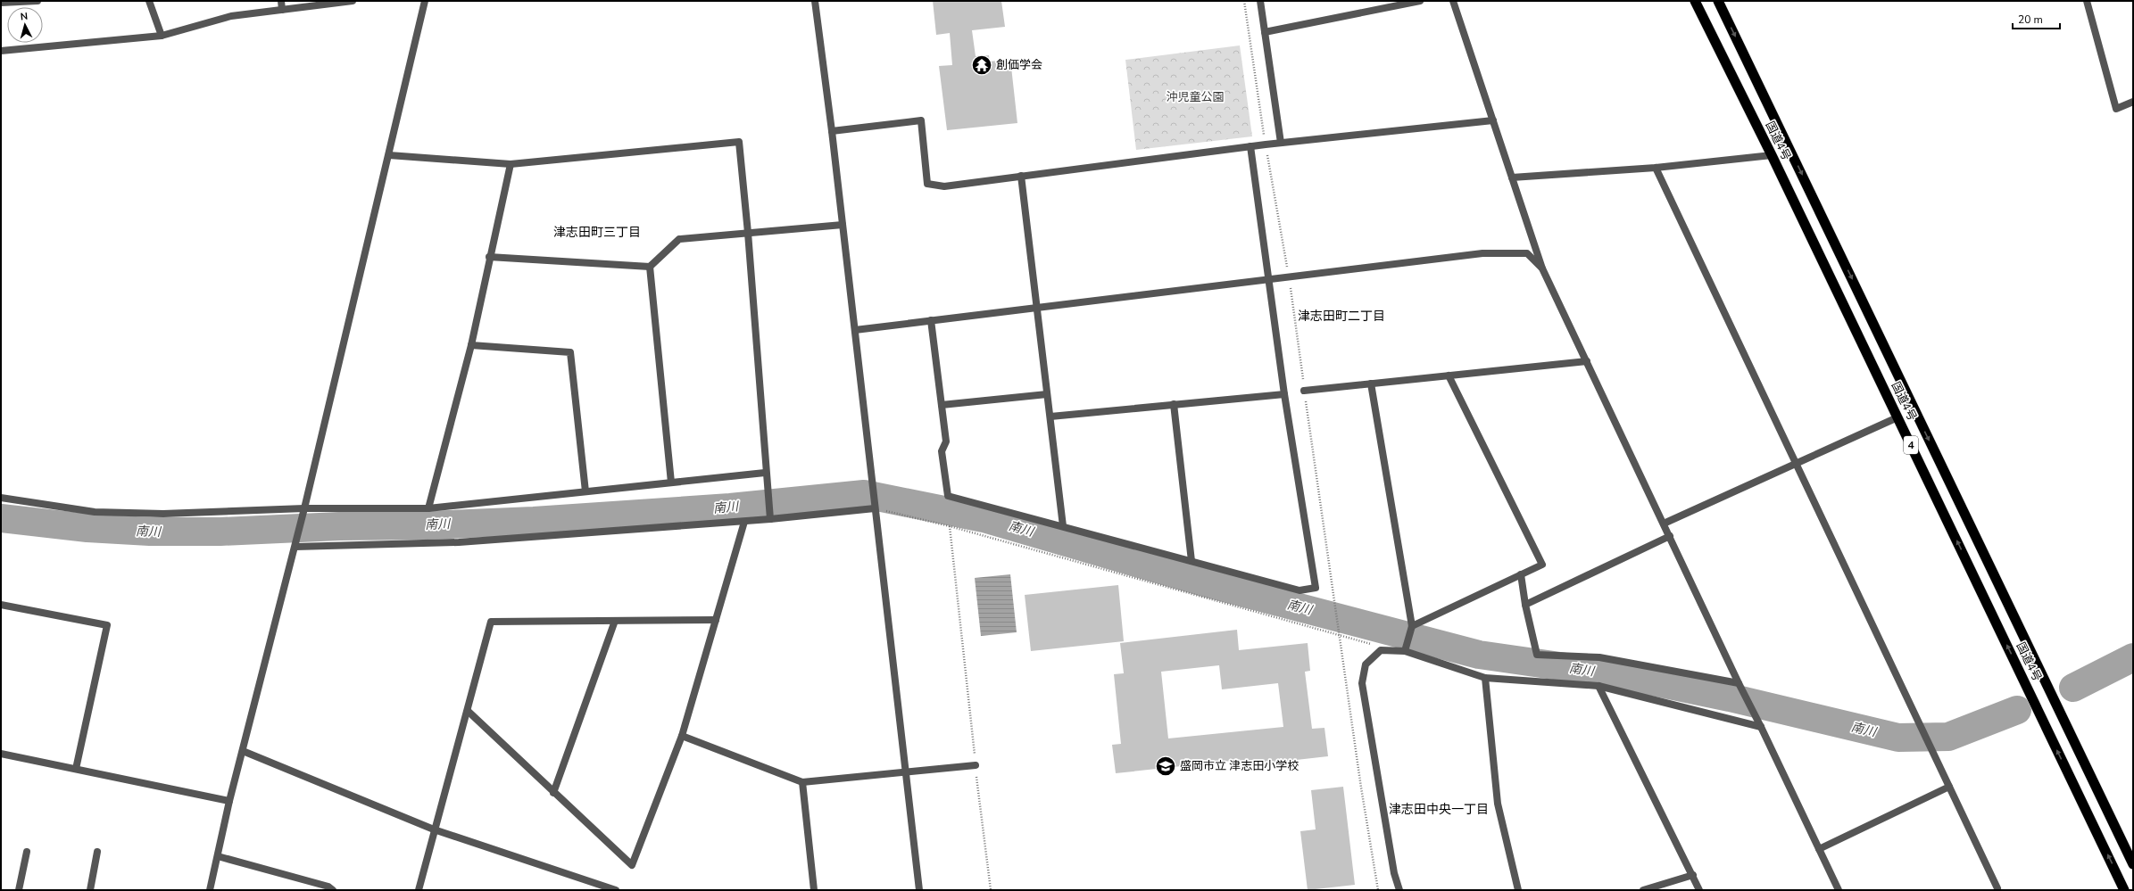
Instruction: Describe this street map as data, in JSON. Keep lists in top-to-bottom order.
{
  "streets": {
    "highway": ["国道4号", "4"]
  },
  "districts": ["津志田町三丁目", "津志田町二丁目", "津志田中央一丁目"],
  "water": ["南川"],
  "parks": ["沖児童公園"],
  "places": {
    "temple": ["創価学会"],
    "school or university": ["盛岡市立 津志田小学校"]
  },
  "scale_bar": "20 m",
  "north": "top"
}
